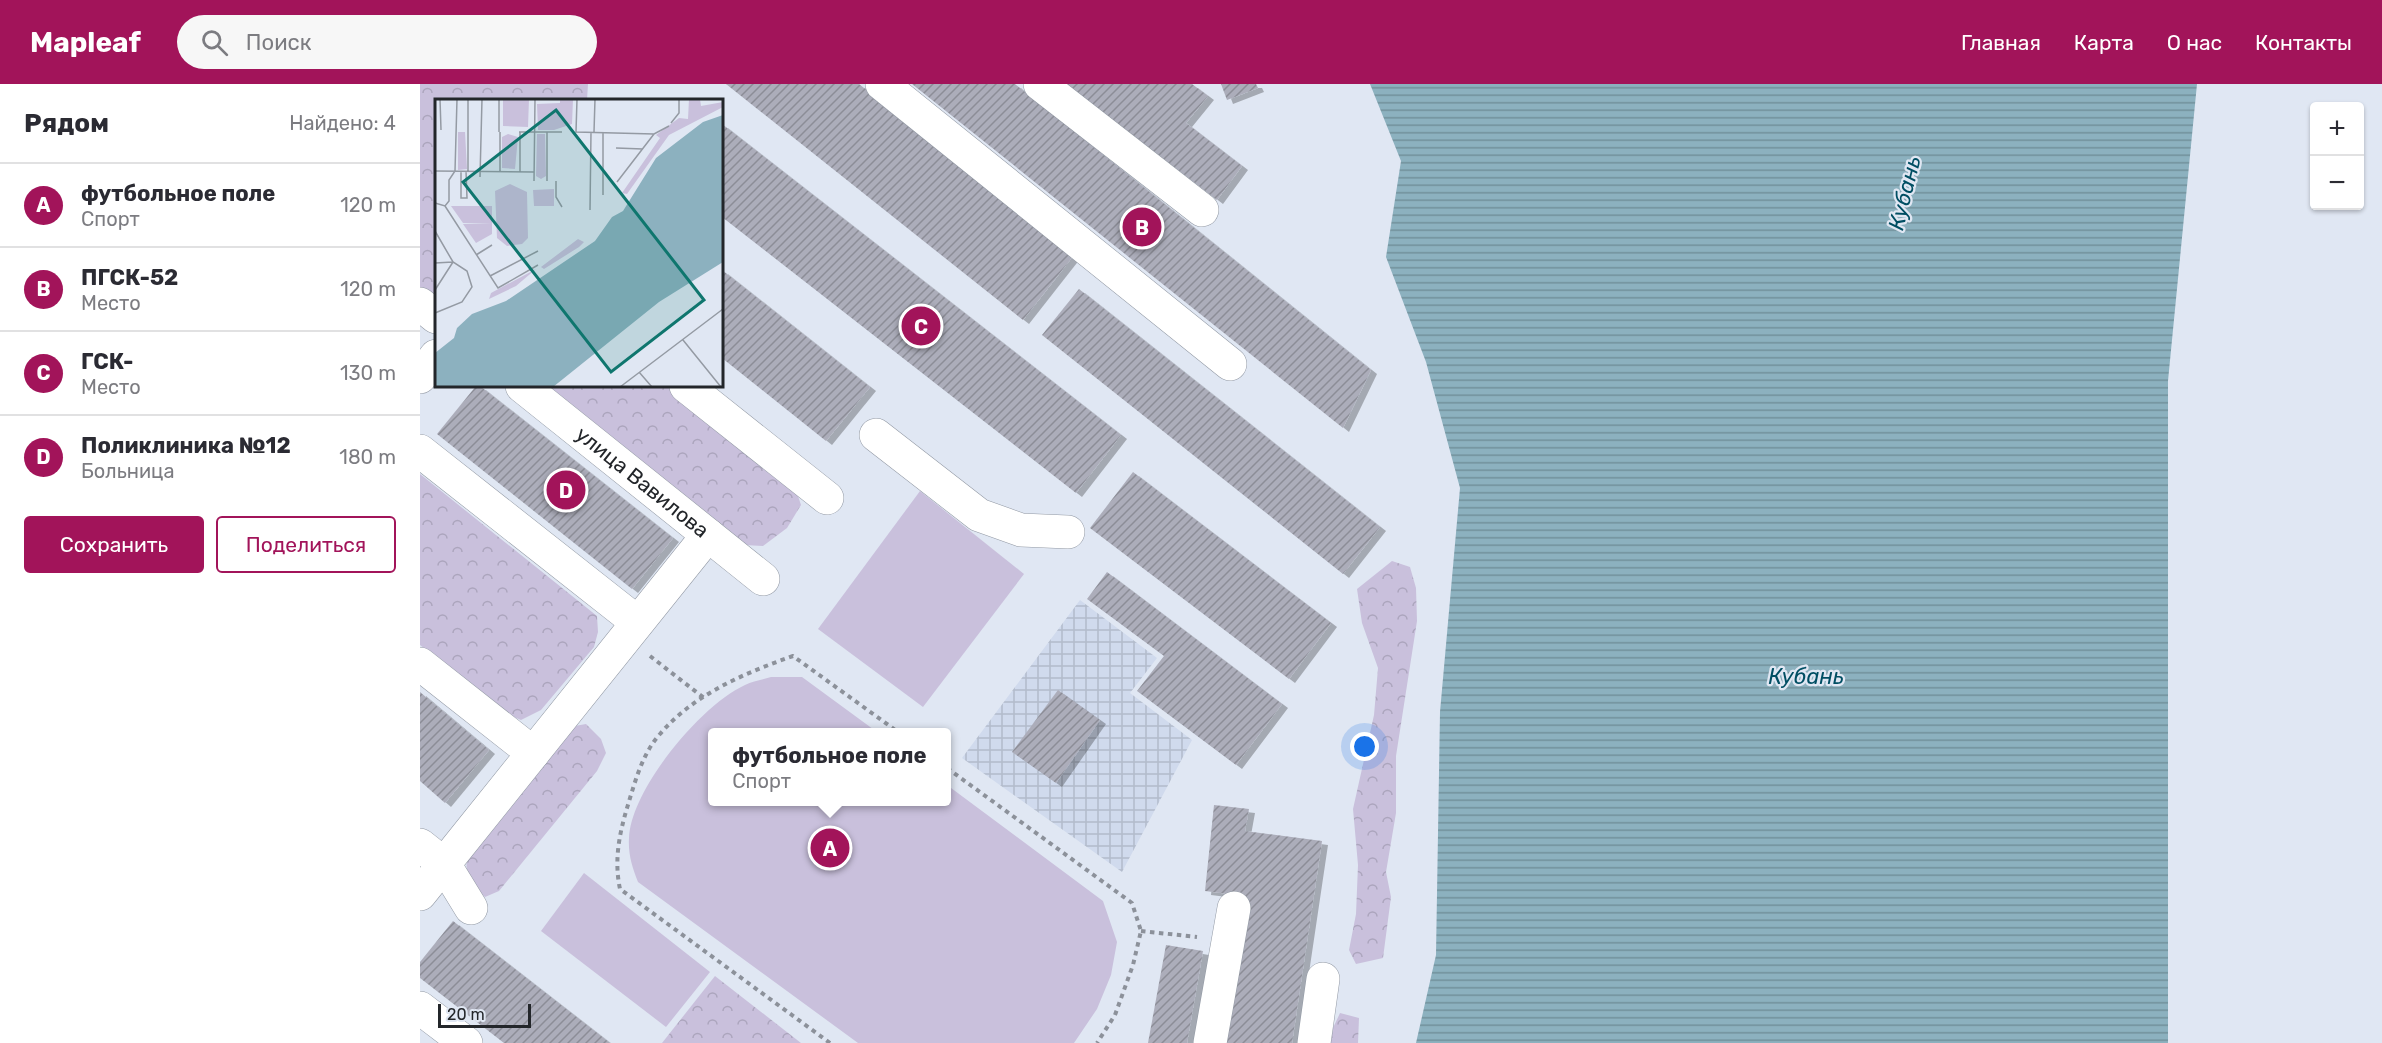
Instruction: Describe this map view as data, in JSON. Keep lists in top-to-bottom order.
{
  "streets": {
    "street": ["улица Вавилова"]
  },
  "water": ["Кубань"],
  "scale_bar": "20 m",
  "page": {
    "header": "Mapleaf",
    "search": "Поиск",
    "nav": [
      "Главная",
      "Карта",
      "О нас",
      "Контакты"
    ],
    "heading": ["Рядом", "Найдено: 4"],
    "map_buttons": ["+", "−"],
    "list": [
      {
        "mark": "A",
        "name": "футбольное поле",
        "note": "Спорт",
        "value": "120 m"
      },
      {
        "mark": "B",
        "name": "ПГСК-52",
        "note": "Место",
        "value": "120 m"
      },
      {
        "mark": "C",
        "name": "ГСК-",
        "note": "Место",
        "value": "130 m"
      },
      {
        "mark": "D",
        "name": "Поликлиника №12",
        "note": "Больница",
        "value": "180 m"
      }
    ],
    "pins": [
      "B",
      "C",
      "D",
      "A"
    ],
    "buttons": ["Сохранить", "Поделиться"],
    "popup": ["футбольное поле", "Спорт"],
    "scale": "20 m"
  }
}
